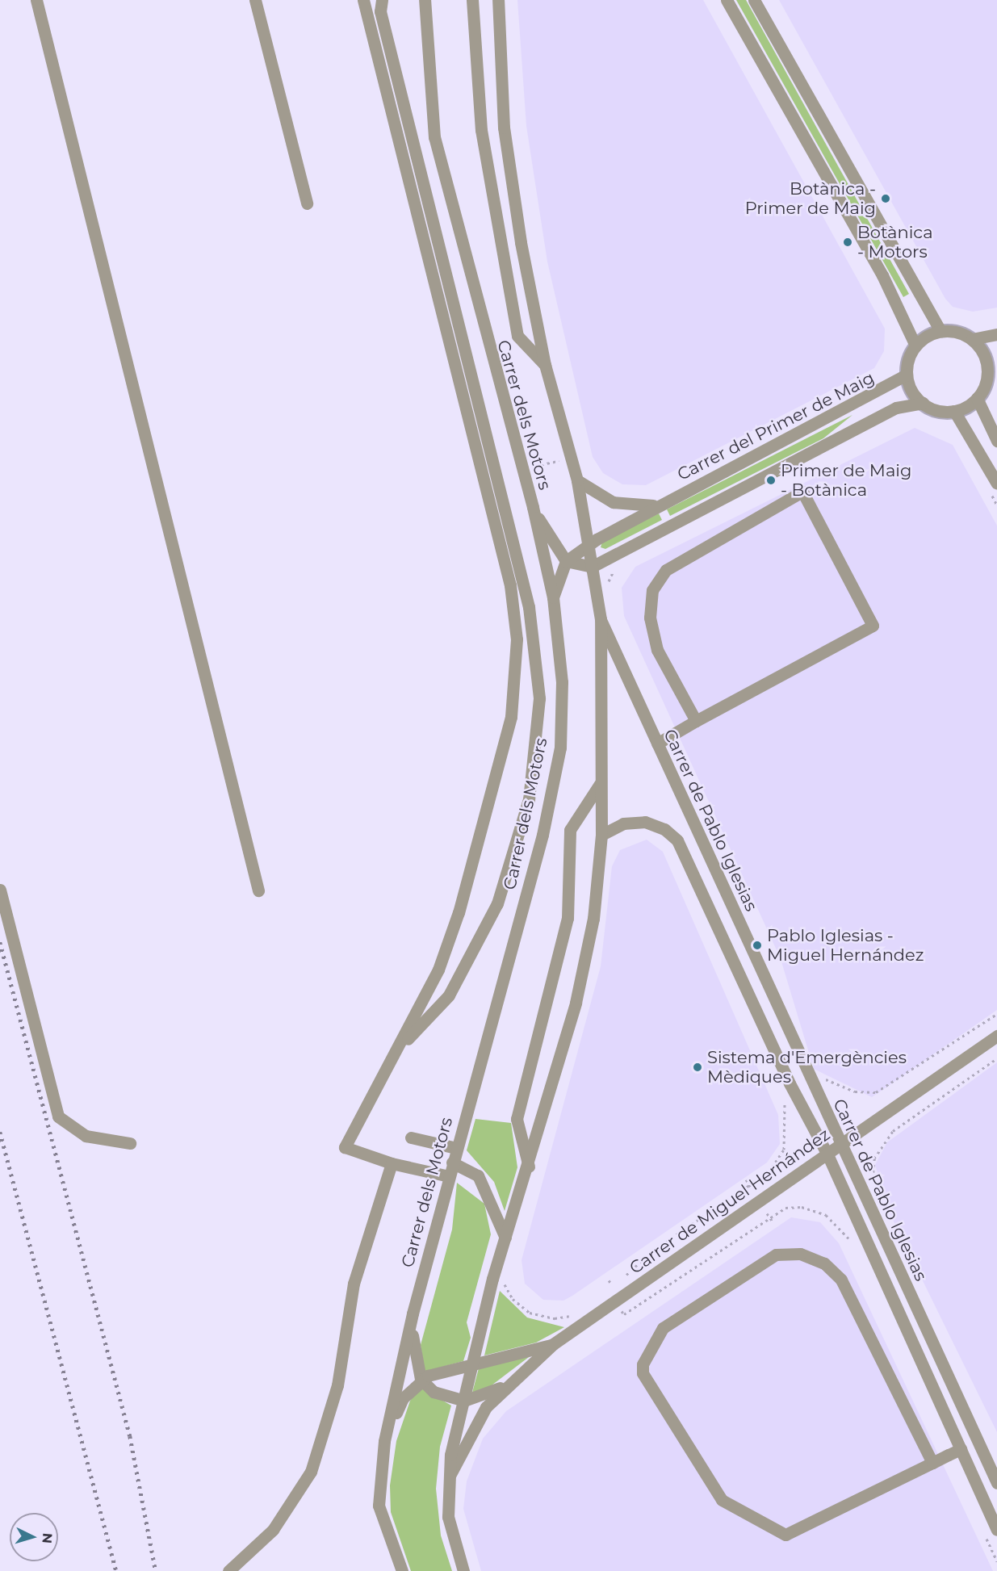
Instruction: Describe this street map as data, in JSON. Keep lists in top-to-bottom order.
{
  "streets": {
    "street": [
      "Carrer dels Motors",
      "Carrer del Primer de Maig",
      "Carrer de Pablo Iglesias",
      "Carrer de Miguel Hernández"
    ]
  },
  "crossings": [
    ["Carrer dels Motors", "Carrer del Primer de Maig"],
    ["Carrer dels Motors", "Carrer de Pablo Iglesias"],
    ["Carrer dels Motors", "Carrer de Miguel Hernández"],
    ["Carrer de Pablo Iglesias", "Carrer de Miguel Hernández"]
  ],
  "places": [
    "Botànica - Primer de Maig",
    "Botànica - Motors",
    "Primer de Maig - Botànica",
    "Pablo Iglesias - Miguel Hernández",
    "Sistema d'Emergències Mèdiques"
  ],
  "north": "right"
}
